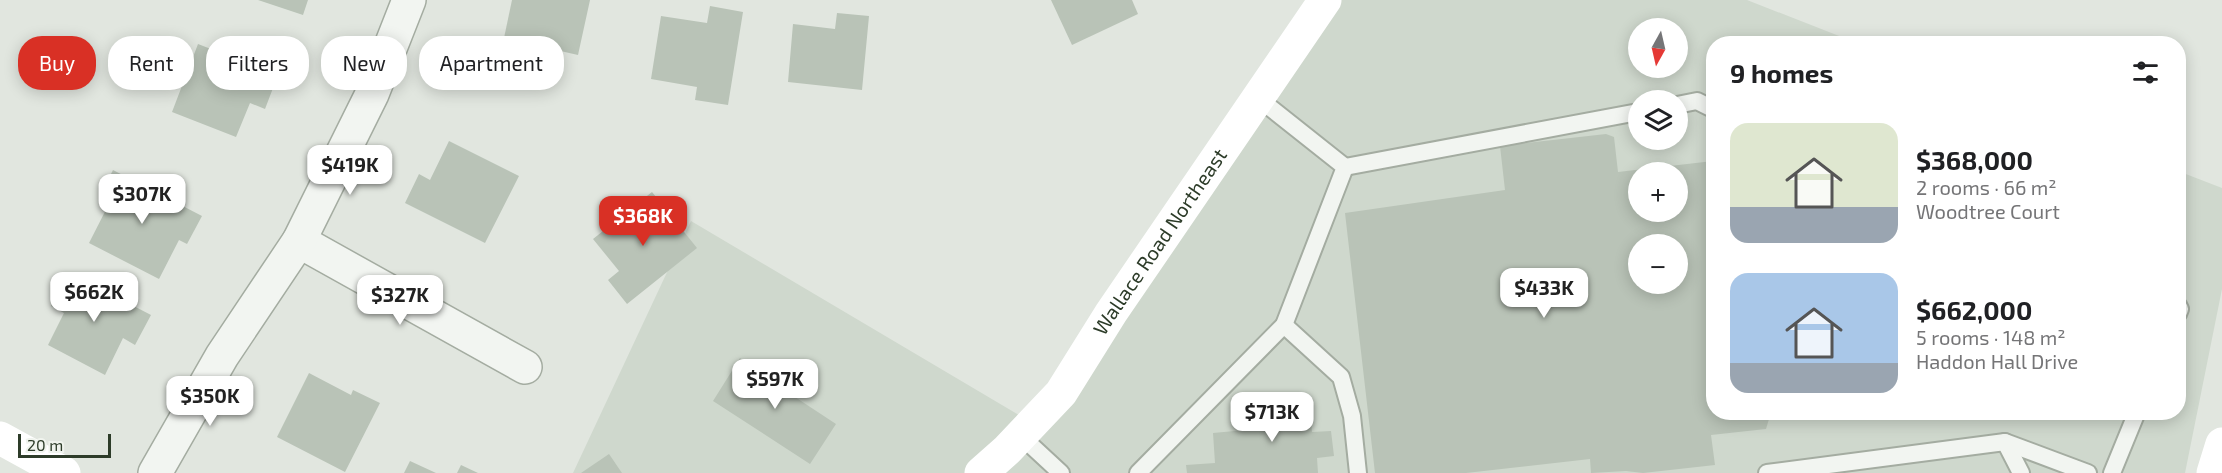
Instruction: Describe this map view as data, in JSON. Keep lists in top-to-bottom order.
{
  "streets": {
    "street": ["Wallace Road Northeast"]
  },
  "scale_bar": "20 m",
  "north": "bottom",
  "page": {
    "map_buttons": ["+", "−"],
    "chip": [
      "Buy",
      "Rent",
      "Filters",
      "New",
      "Apartment"
    ],
    "heading": "9 homes",
    "list": [
      {
        "name": "$368,000",
        "note": "2 rooms · 66 m² · Woodtree Court"
      },
      {
        "name": "$662,000",
        "note": "5 rooms · 148 m² · Haddon Hall Drive"
      }
    ],
    "price": [
      "$419K",
      "$307K",
      "$368K",
      "$433K",
      "$662K",
      "$327K",
      "$597K",
      "$350K",
      "$713K"
    ],
    "scale": "20 m"
  }
}
